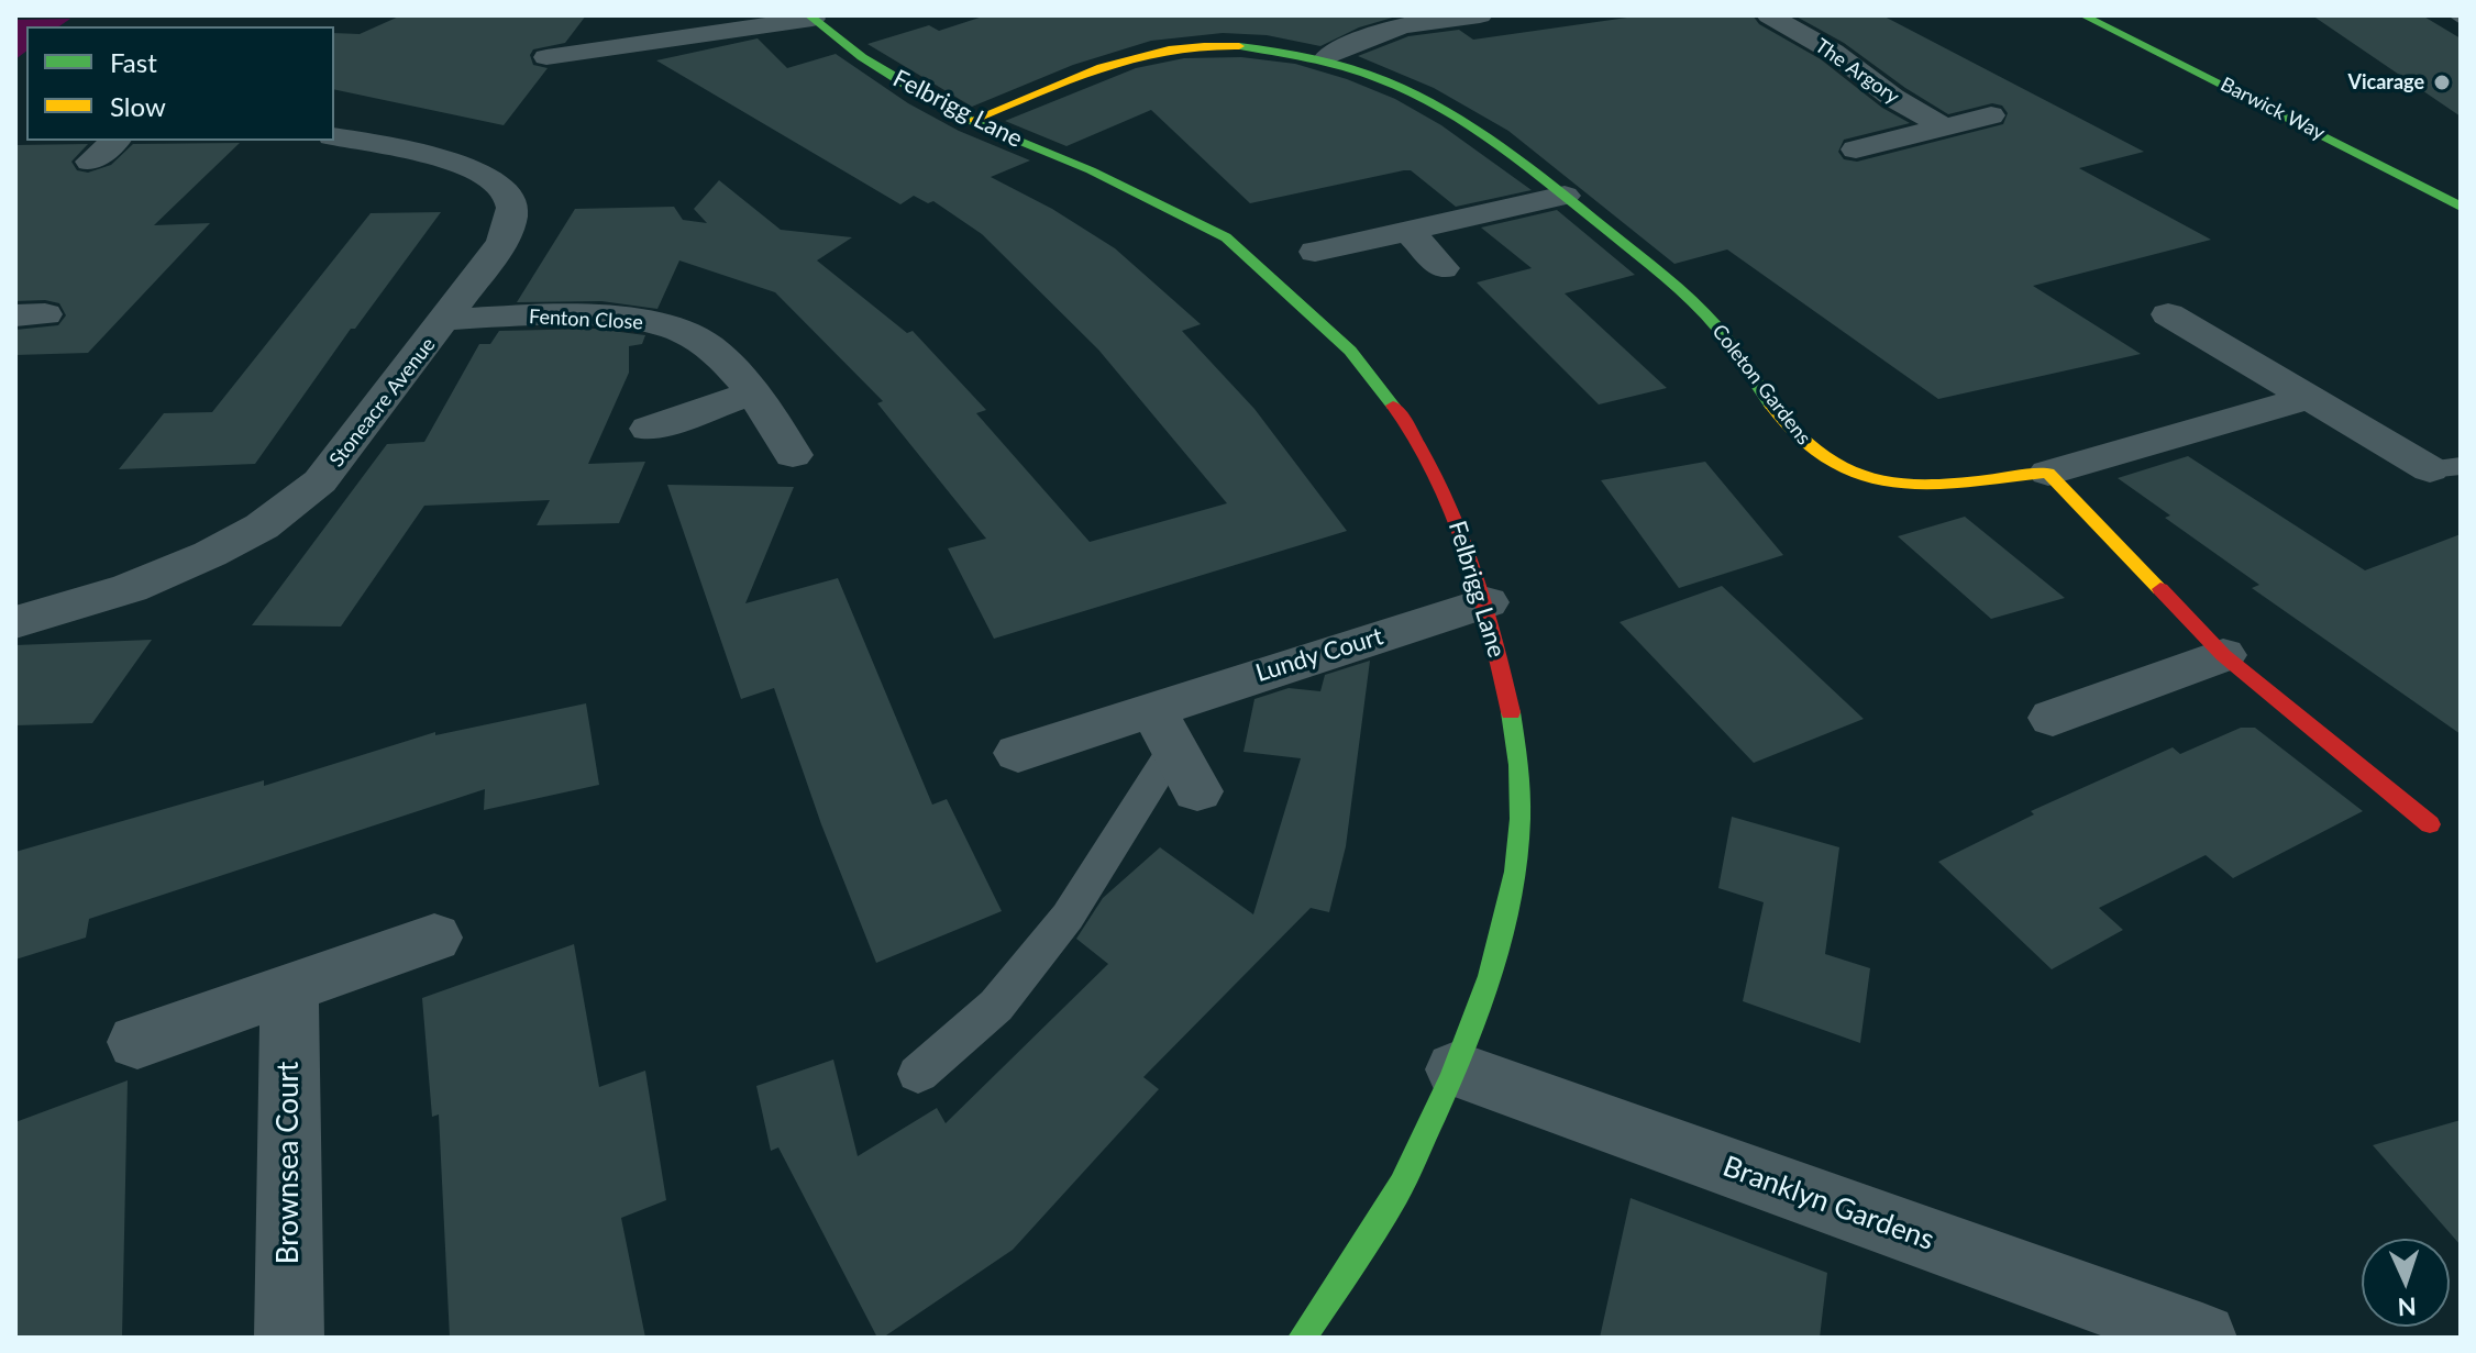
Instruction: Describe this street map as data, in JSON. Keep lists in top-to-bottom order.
{
  "streets": {
    "street": [
      "The Argory",
      "Felbrigg Lane",
      "Barwick Way",
      "Fenton Close",
      "Coleton Gardens",
      "Stoneacre Avenue",
      "Lundy Court",
      "Brownsea Court",
      "Branklyn Gardens"
    ]
  },
  "crossings": [
    ["Felbrigg Lane", "Coleton Gardens"],
    ["Felbrigg Lane", "Lundy Court"],
    ["Felbrigg Lane", "Branklyn Gardens"],
    ["Fenton Close", "Stoneacre Avenue"]
  ],
  "places": ["Vicarage"],
  "legend": ["Fast", "Slow"],
  "north": "bottom"
}
